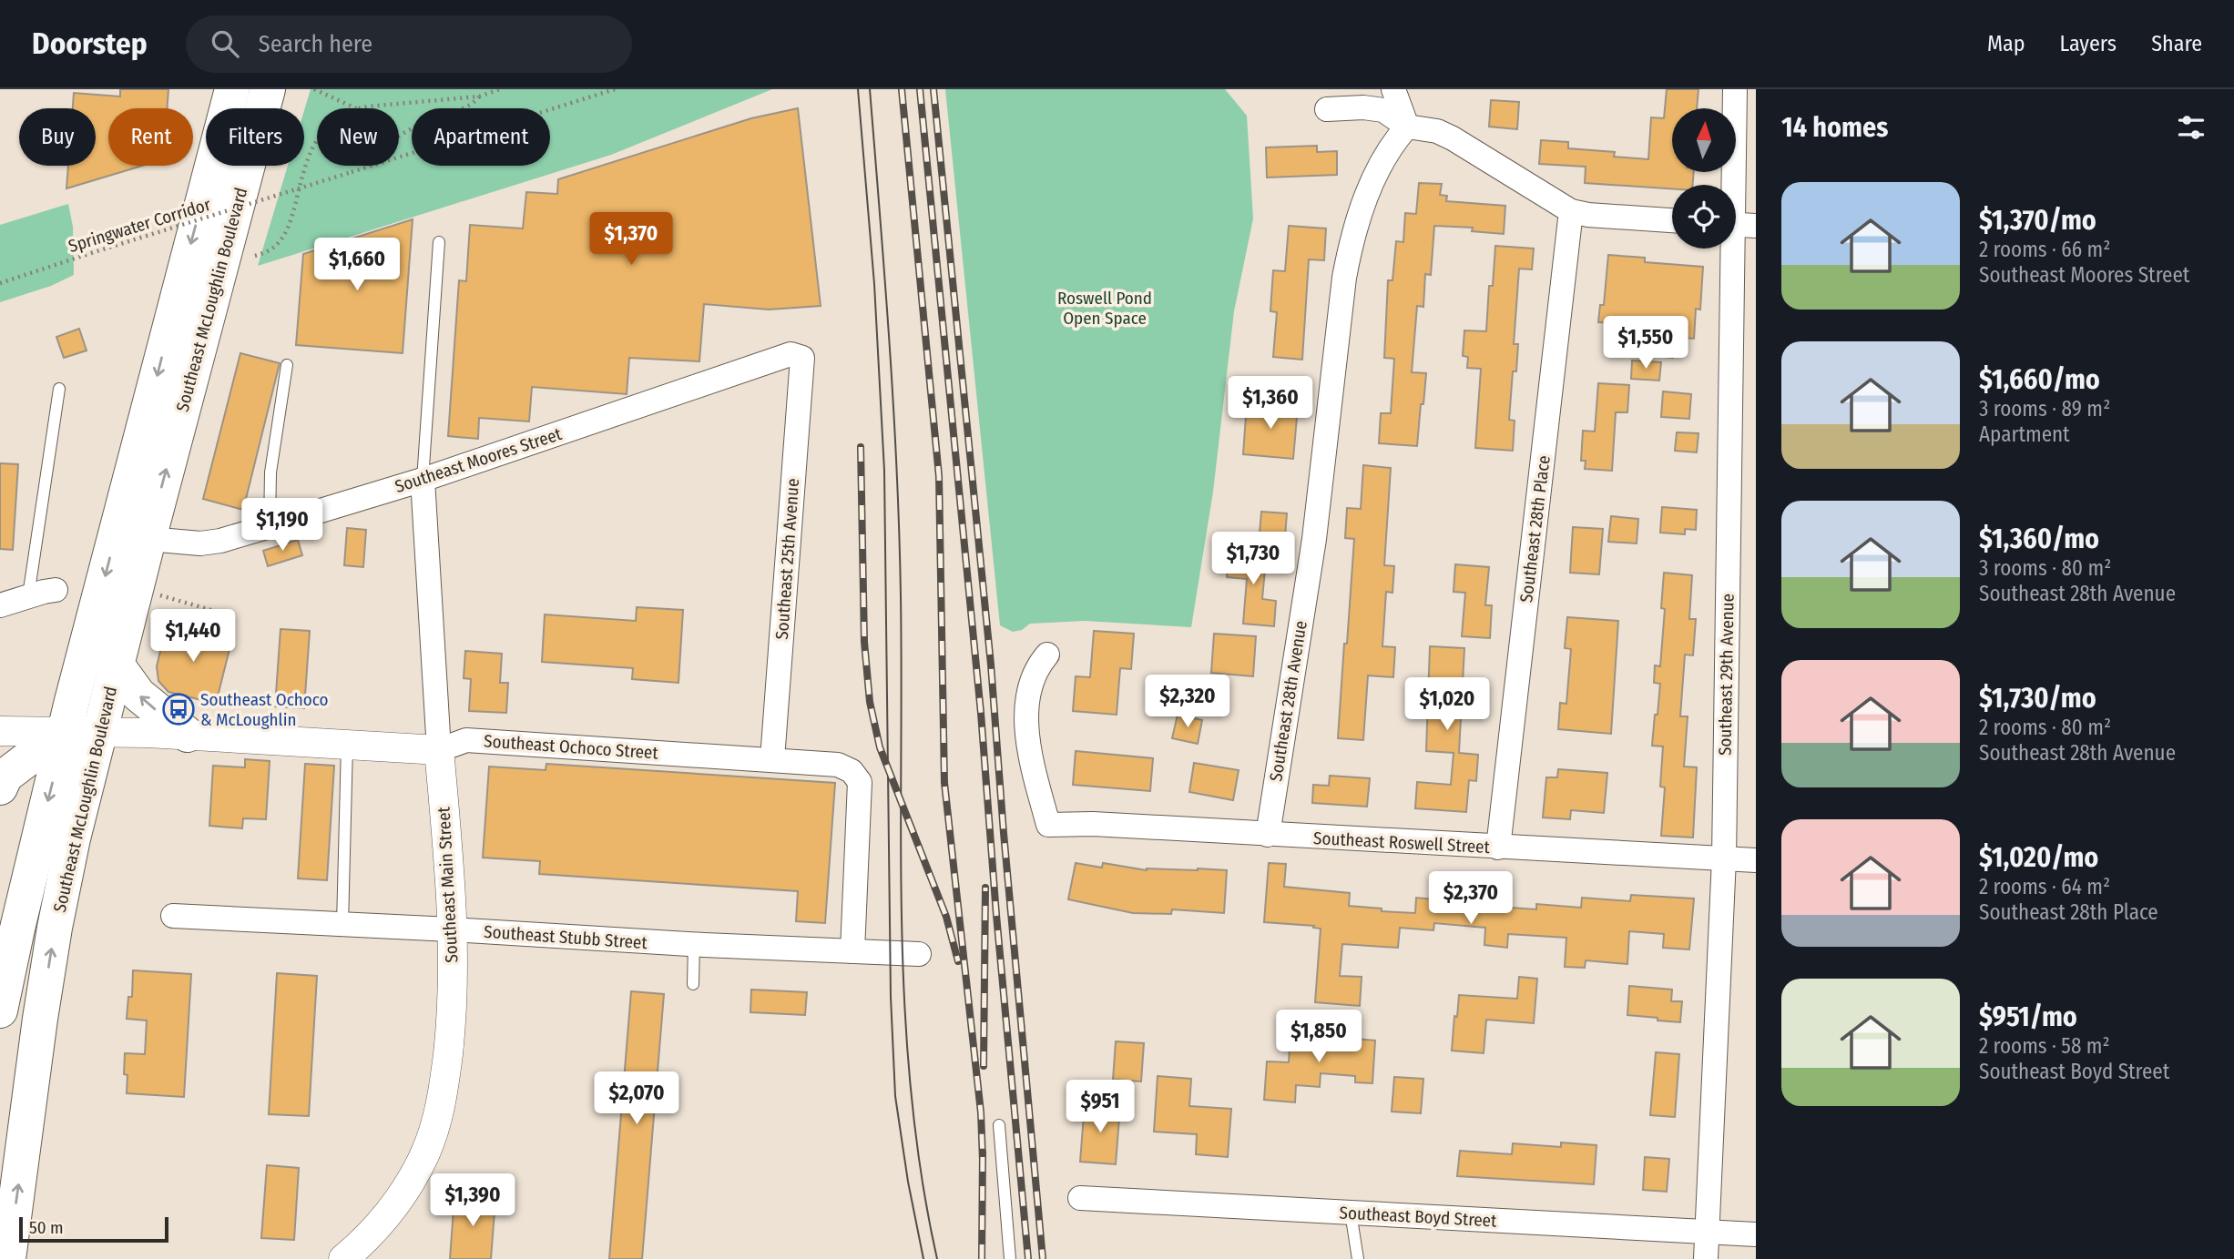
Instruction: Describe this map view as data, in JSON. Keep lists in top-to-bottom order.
{
  "streets": {
    "highway": ["Southeast McLoughlin Boulevard"],
    "street": [
      "Southeast Moores Street",
      "Southeast 28th Place",
      "Southeast 25th Avenue",
      "Southeast 29th Avenue",
      "Southeast 28th Avenue",
      "Southeast Ochoco Street",
      "Southeast Roswell Street",
      "Southeast Main Street",
      "Southeast Stubb Street",
      "Southeast Boyd Street"
    ],
    "path": ["Springwater Corridor"]
  },
  "crossings": [
    ["Southeast McLoughlin Boulevard", "Southeast Moores Street"],
    ["Southeast McLoughlin Boulevard", "Southeast Ochoco Street"],
    ["Southeast Moores Street", "Southeast 25th Avenue"],
    ["Southeast Moores Street", "Southeast Main Street"],
    ["Southeast 28th Place", "Southeast Roswell Street"],
    ["Southeast 25th Avenue", "Southeast Ochoco Street"],
    ["Southeast 29th Avenue", "Southeast Roswell Street"],
    ["Southeast 29th Avenue", "Southeast Boyd Street"],
    ["Southeast 28th Avenue", "Southeast Roswell Street"],
    ["Southeast Ochoco Street", "Southeast Main Street"],
    ["Southeast Ochoco Street", "Southeast Stubb Street"],
    ["Southeast Main Street", "Southeast Stubb Street"]
  ],
  "parks": ["Roswell Pond Open Space"],
  "places": {
    "bus stop": ["Southeast Ochoco & McLoughlin"]
  },
  "scale_bar": "50 m",
  "north": "top",
  "page": {
    "header": "Doorstep",
    "search": "Search here",
    "nav": ["Map", "Layers", "Share"],
    "heading": "14 homes",
    "chip": [
      "Buy",
      "Rent",
      "Filters",
      "New",
      "Apartment"
    ],
    "list": [
      {
        "name": "$1,370/mo",
        "note": "2 rooms · 66 m² · Southeast Moores Street"
      },
      {
        "name": "$1,660/mo",
        "note": "3 rooms · 89 m² · Apartment"
      },
      {
        "name": "$1,360/mo",
        "note": "3 rooms · 80 m² · Southeast 28th Avenue"
      },
      {
        "name": "$1,730/mo",
        "note": "2 rooms · 80 m² · Southeast 28th Avenue"
      },
      {
        "name": "$1,020/mo",
        "note": "2 rooms · 64 m² · Southeast 28th Place"
      },
      {
        "name": "$951/mo",
        "note": "2 rooms · 58 m² · Southeast Boyd Street"
      }
    ],
    "price": [
      "$1,370",
      "$1,660",
      "$1,550",
      "$1,360",
      "$1,190",
      "$1,730",
      "$1,440",
      "$2,320",
      "$1,020",
      "$2,370",
      "$1,850",
      "$2,070",
      "$951",
      "$1,390"
    ],
    "scale": "50 m"
  }
}
